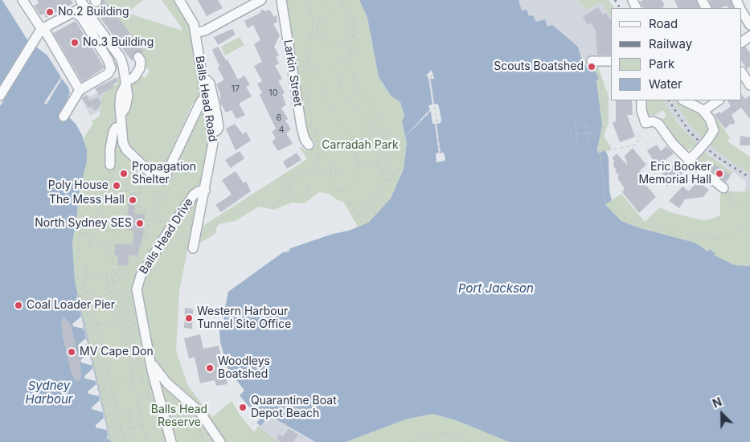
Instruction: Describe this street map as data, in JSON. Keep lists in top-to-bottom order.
{
  "streets": {
    "street": ["Larkin Street", "Balls Head Road", "Balls Head Drive"]
  },
  "crossings": [
    ["Balls Head Road", "Balls Head Drive"]
  ],
  "water": ["Port Jackson", "Sydney Harbour"],
  "parks": ["Carradah Park", "Balls Head Reserve"],
  "places": [
    "No.2 Building",
    "No.3 Building",
    "Scouts Boatshed",
    "Propagation Shelter",
    "Eric Booker Memorial Hall",
    "Poly House",
    "The Mess Hall",
    "North Sydney SES",
    "Coal Loader Pier",
    "Western Harbour Tunnel Site Office",
    "MV Cape Don",
    "Woodleys Boatshed",
    "Quarantine Boat Depot Beach"
  ],
  "house_numbers": [
    "17",
    "10",
    "6",
    "4"
  ],
  "legend": [
    "Road",
    "Railway",
    "Park",
    "Water"
  ],
  "north": "top left"
}
